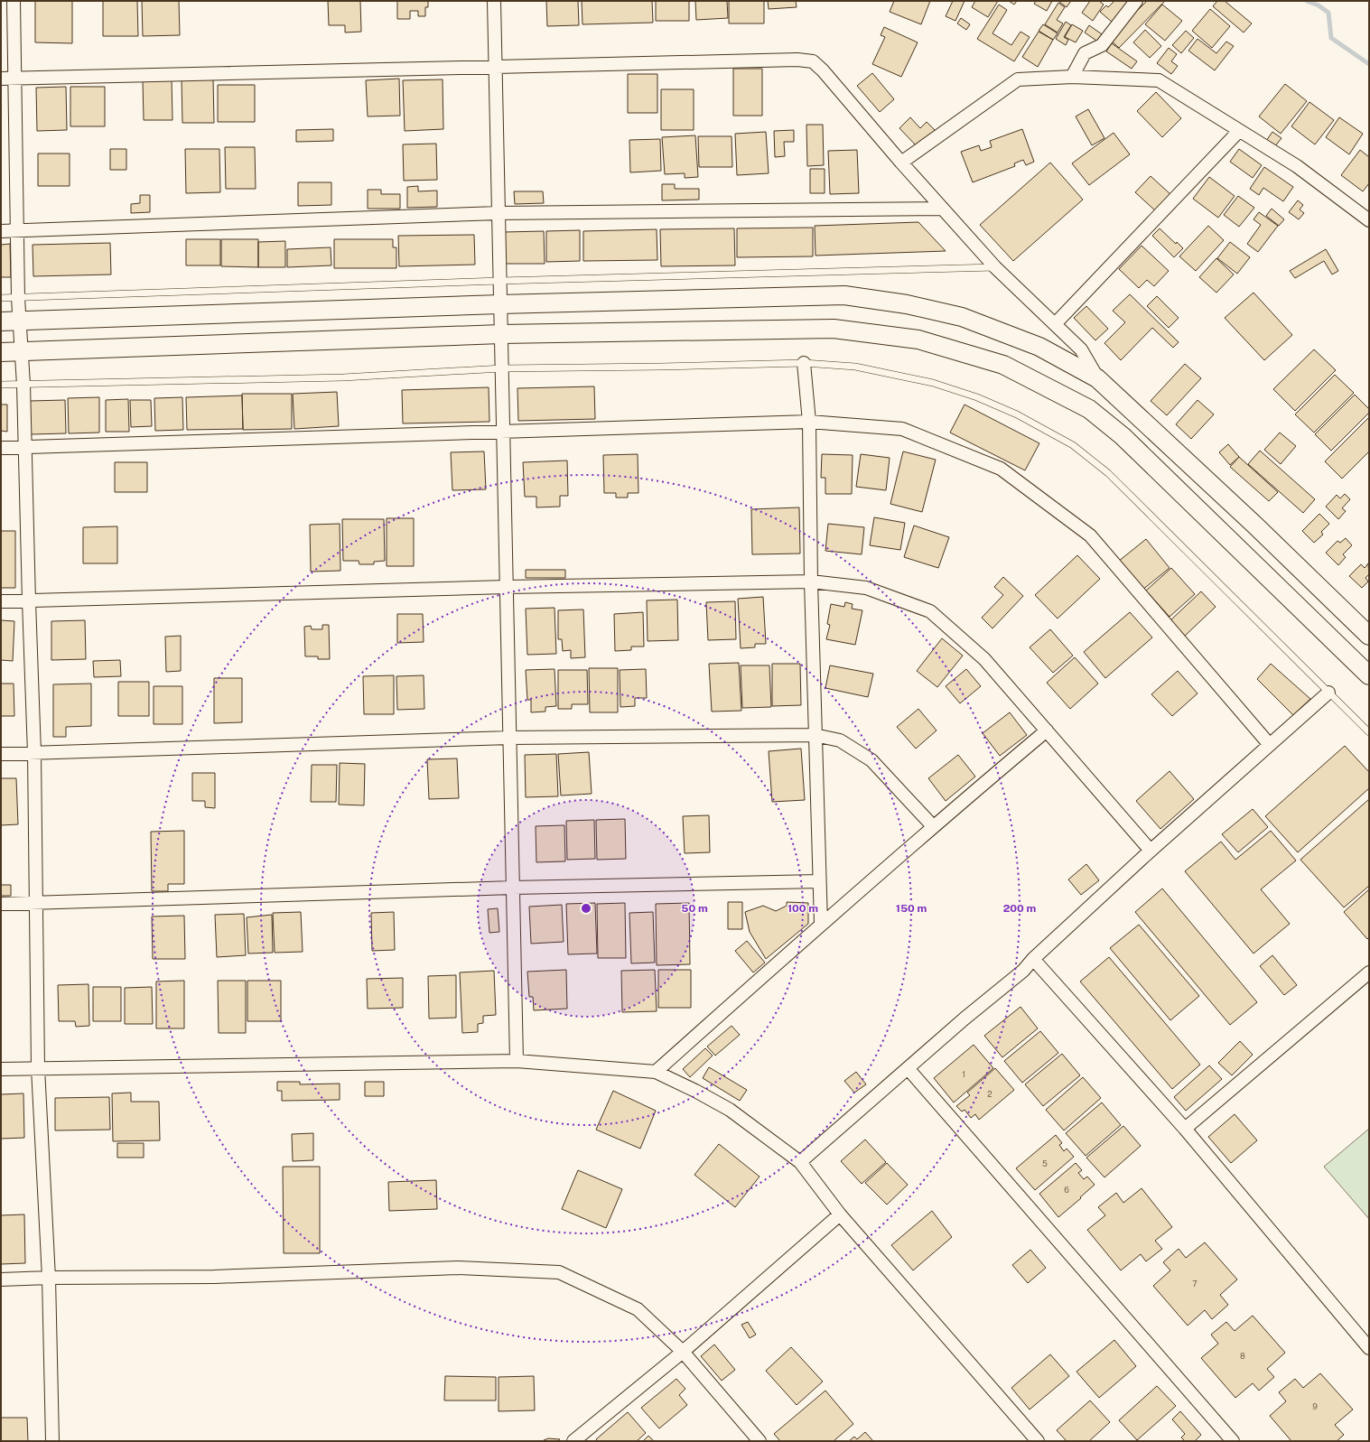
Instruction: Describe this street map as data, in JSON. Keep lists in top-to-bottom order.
{
  "house_numbers": [
    "1",
    "2",
    "5",
    "6",
    "7",
    "8",
    "9"
  ],
  "rings": [
    "50 m",
    "100 m",
    "150 m",
    "200 m"
  ]
}
